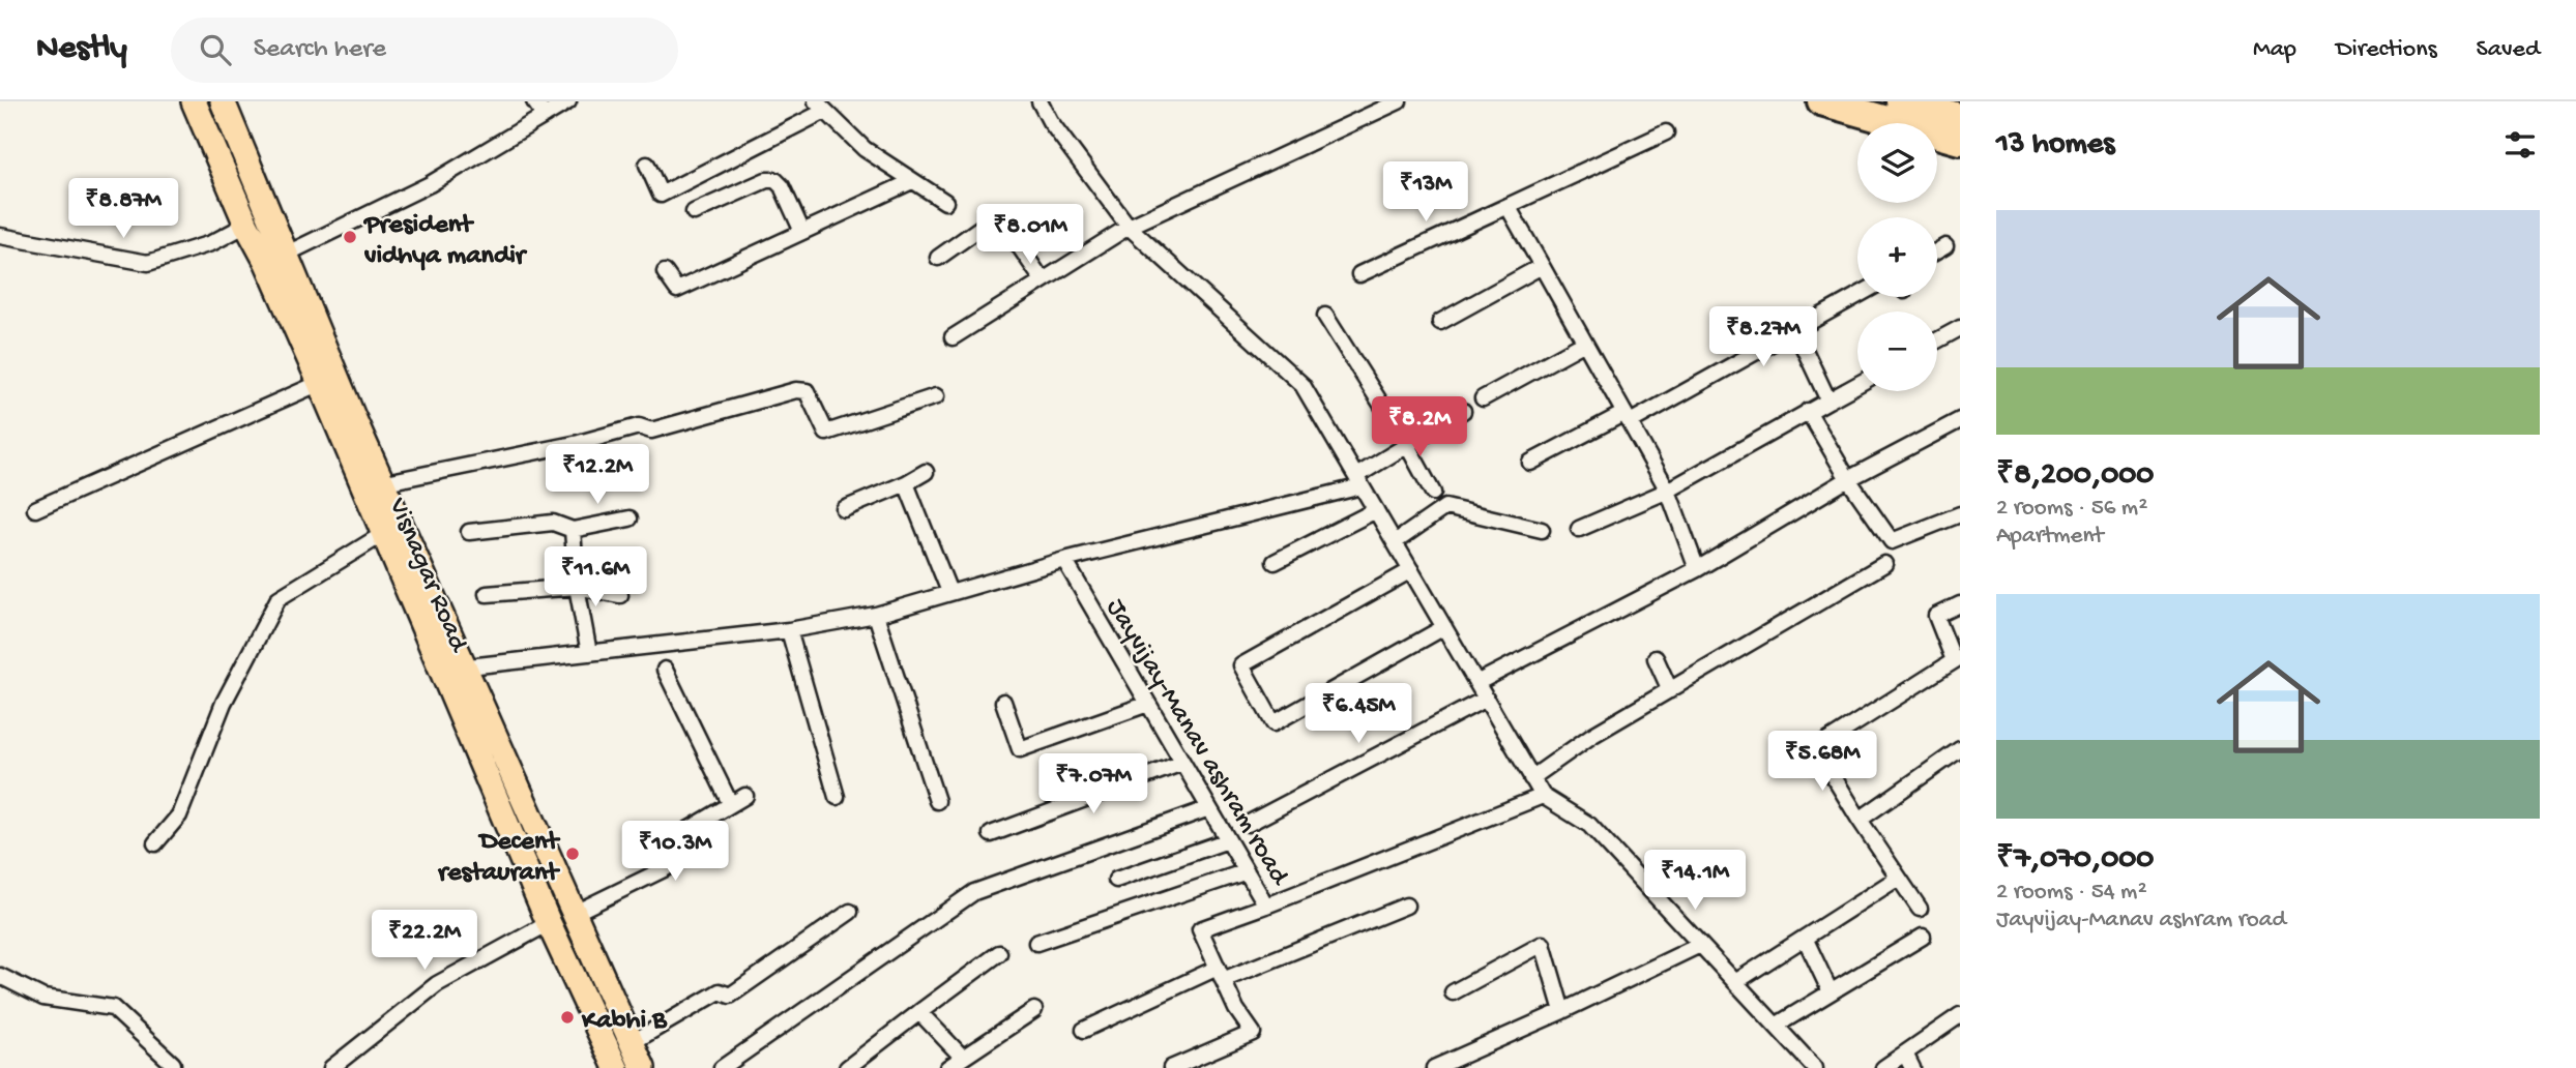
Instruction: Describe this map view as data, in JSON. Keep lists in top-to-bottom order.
{
  "streets": {
    "main road": ["Visnagar Road"],
    "street": ["Jayvijay-Manav ashram road"]
  },
  "places": ["President vidhya mandir", "Decent restaurant", "Kabhi B"],
  "page": {
    "header": "Nestly",
    "search": "Search here",
    "nav": ["Map", "Directions", "Saved"],
    "heading": "13 homes",
    "map_buttons": ["+", "−"],
    "price": [
      "₹13M",
      "₹8.87M",
      "₹8.01M",
      "₹8.27M",
      "₹8.2M",
      "₹12.2M",
      "₹11.6M",
      "₹6.45M",
      "₹5.68M",
      "₹7.07M",
      "₹10.3M",
      "₹14.1M",
      "₹22.2M"
    ],
    "list": [
      {
        "name": "₹8,200,000",
        "note": "2 rooms · 56 m² · Apartment"
      },
      {
        "name": "₹7,070,000",
        "note": "2 rooms · 54 m² · Jayvijay-Manav ashram road"
      }
    ]
  }
}
